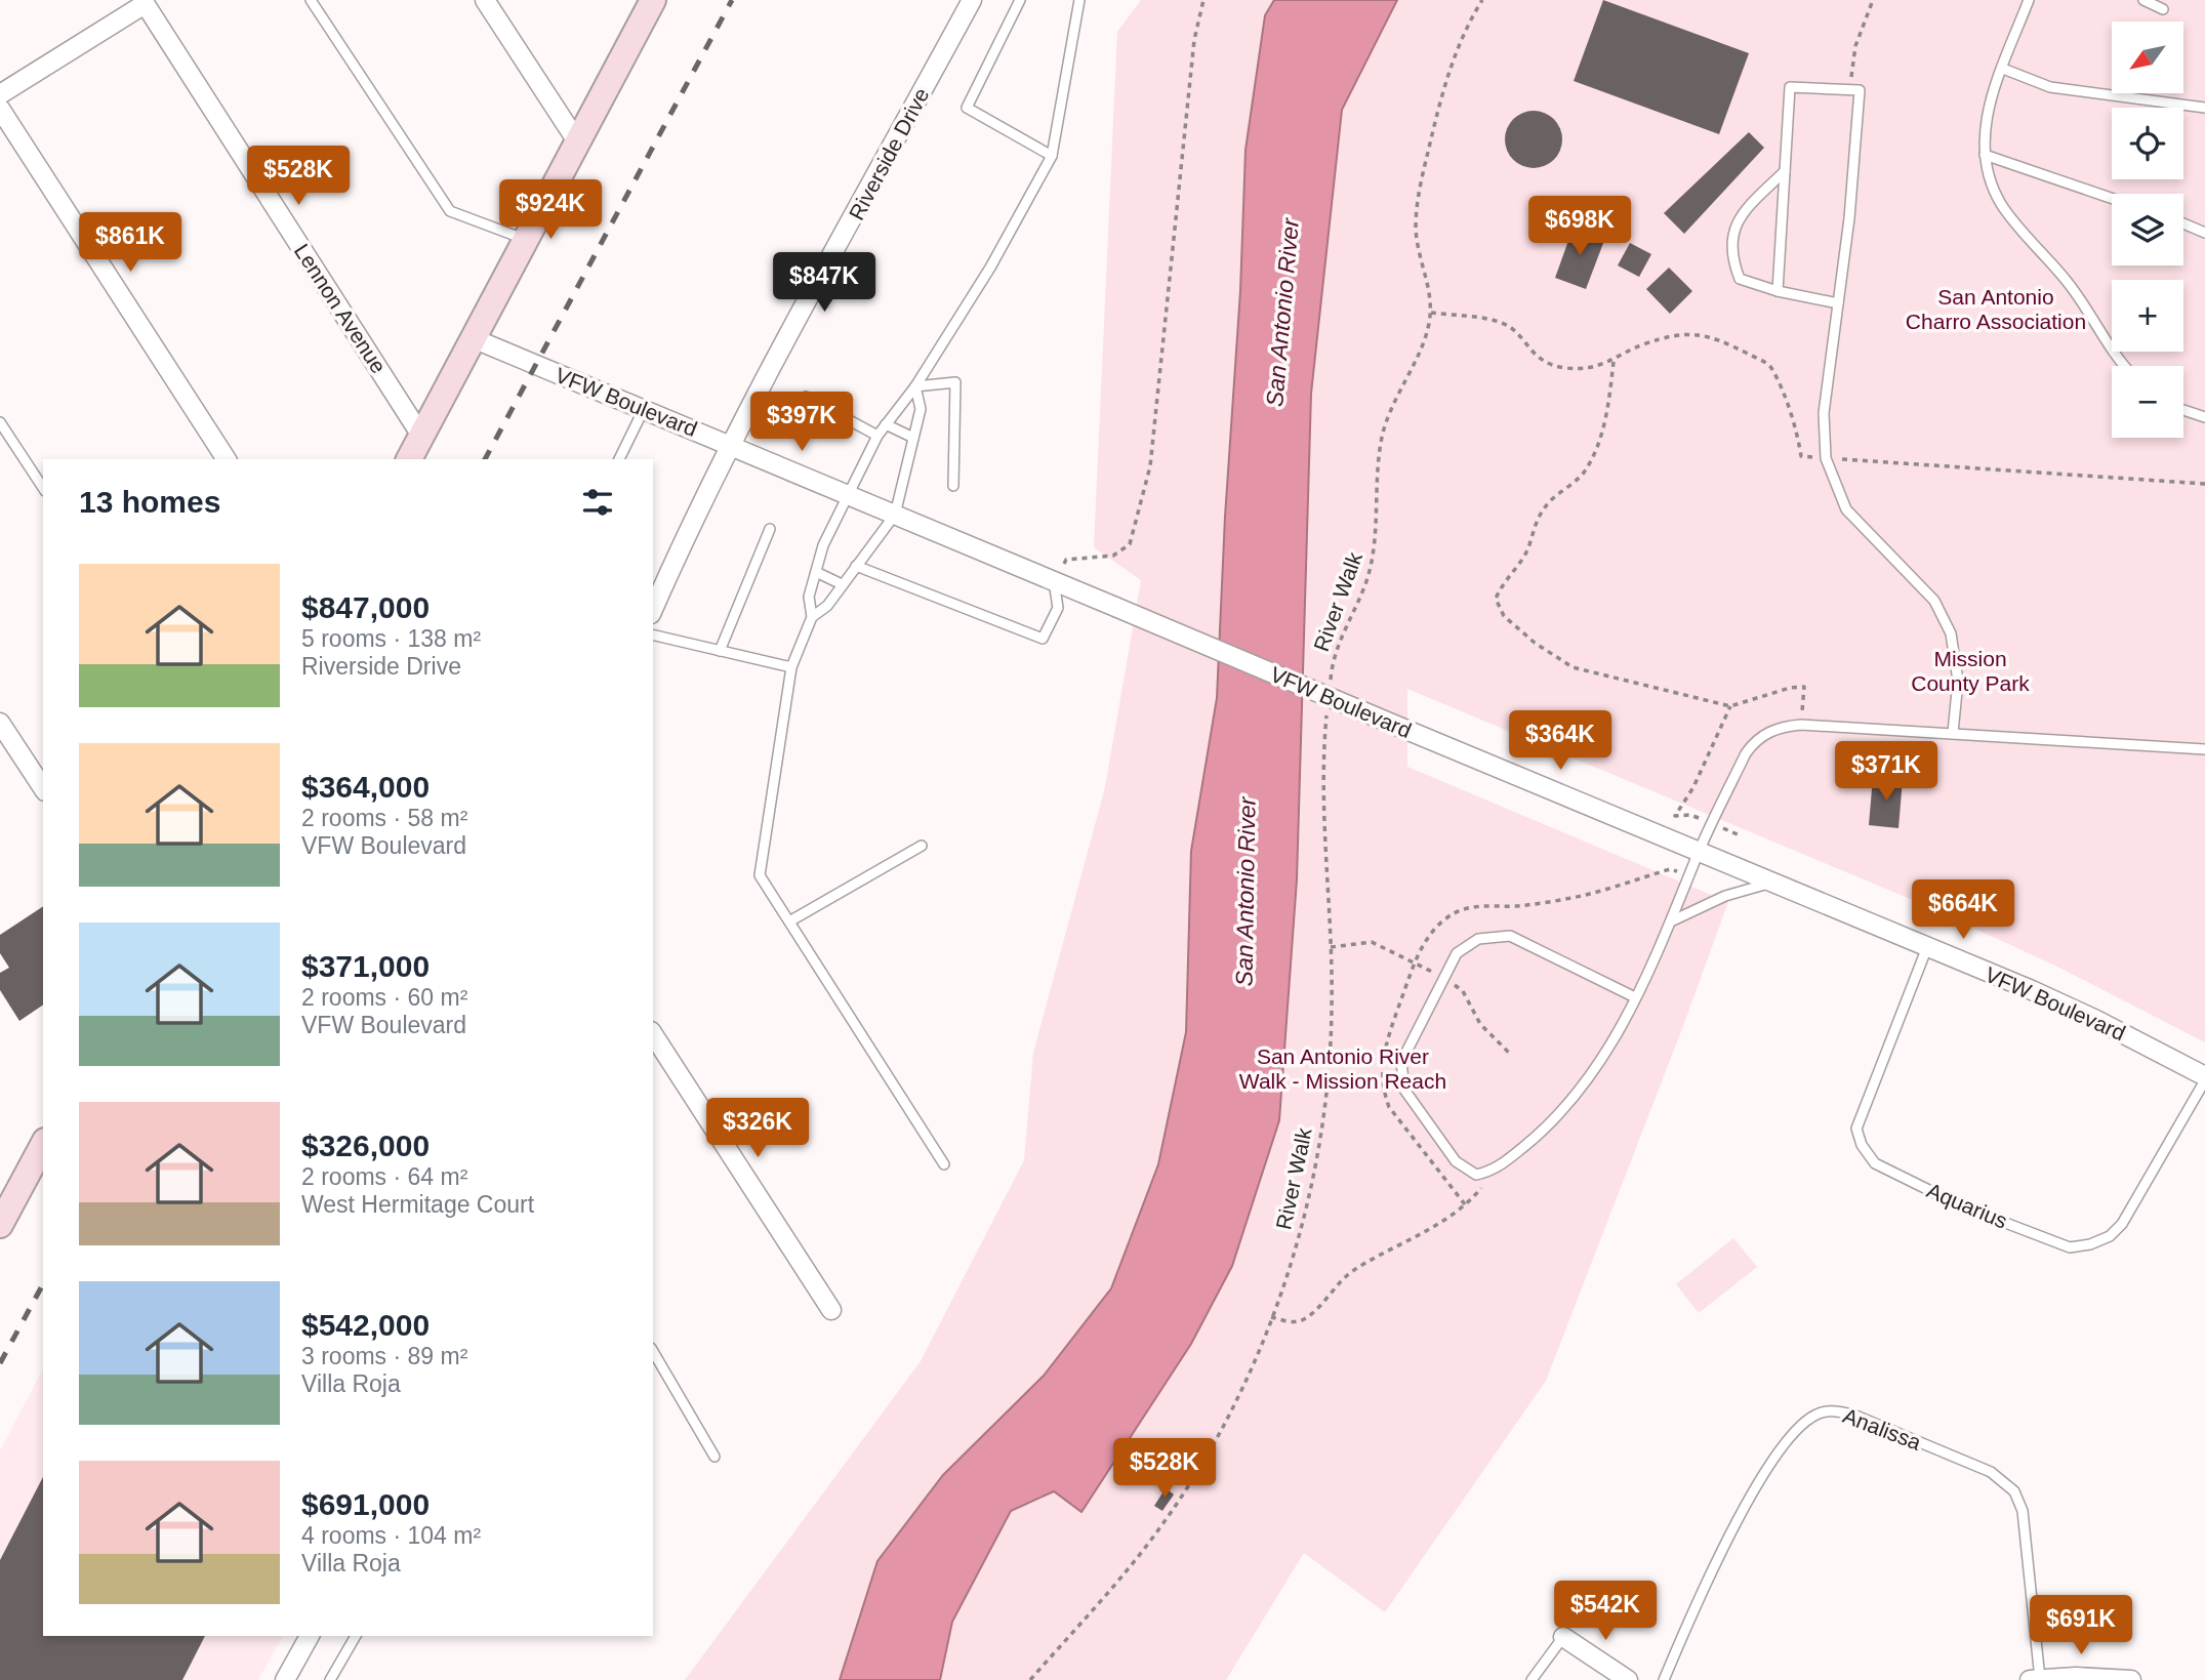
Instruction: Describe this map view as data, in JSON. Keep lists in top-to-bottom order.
{
  "streets": {
    "street": ["Riverside Drive", "Lennon Avenue", "VFW Boulevard"],
    "lane": ["Aquarius", "Analissa"],
    "path": ["River Walk"]
  },
  "crossings": [
    ["Riverside Drive", "VFW Boulevard"],
    ["VFW Boulevard", "Aquarius"]
  ],
  "water": ["San Antonio River"],
  "parks": ["San Antonio Charro Association", "Mission County Park", "San Antonio River Walk - Mission Reach"],
  "north": "bottom left",
  "page": {
    "map_buttons": ["+", "−"],
    "price": [
      "$528K",
      "$924K",
      "$698K",
      "$861K",
      "$847K",
      "$397K",
      "$364K",
      "$371K",
      "$664K",
      "$326K",
      "$528K",
      "$542K",
      "$691K"
    ],
    "heading": "13 homes",
    "list": [
      {
        "name": "$847,000",
        "note": "5 rooms · 138 m² · Riverside Drive"
      },
      {
        "name": "$364,000",
        "note": "2 rooms · 58 m² · VFW Boulevard"
      },
      {
        "name": "$371,000",
        "note": "2 rooms · 60 m² · VFW Boulevard"
      },
      {
        "name": "$326,000",
        "note": "2 rooms · 64 m² · West Hermitage Court"
      },
      {
        "name": "$542,000",
        "note": "3 rooms · 89 m² · Villa Roja"
      },
      {
        "name": "$691,000",
        "note": "4 rooms · 104 m² · Villa Roja"
      }
    ]
  }
}
